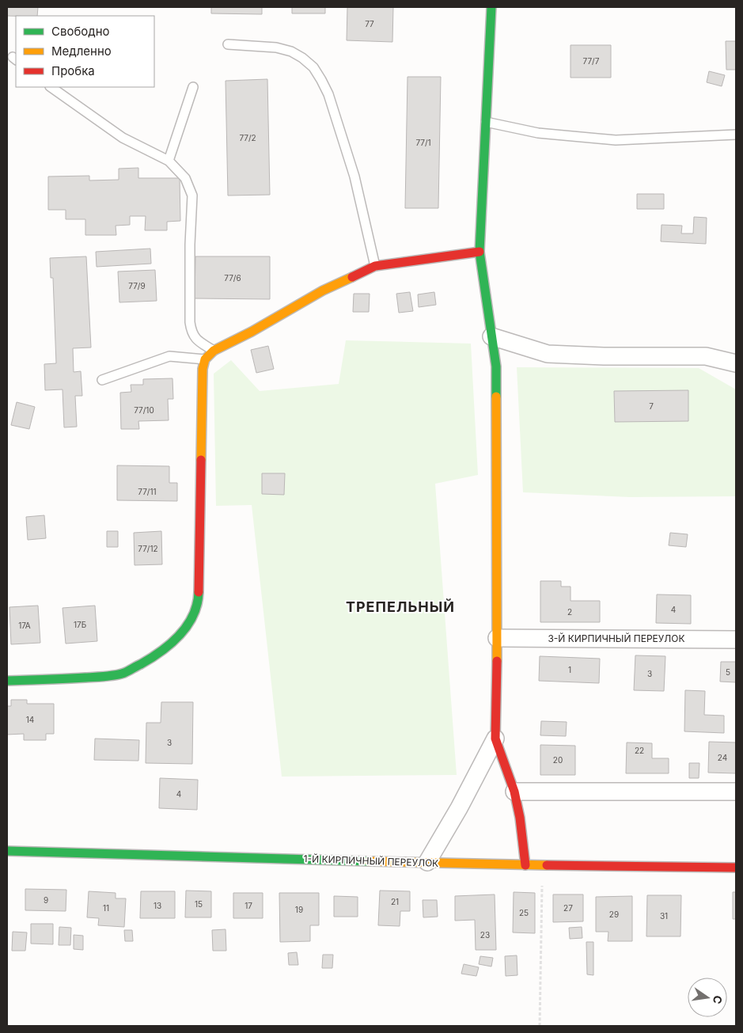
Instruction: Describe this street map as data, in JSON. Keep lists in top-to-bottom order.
{
  "streets": {
    "street": ["3-Й КИРПИЧНЫЙ ПЕРЕУЛОК", "1-Й КИРПИЧНЫЙ ПЕРЕУЛОК"]
  },
  "districts": ["ТРЕПЕЛЬНЫЙ"],
  "house_numbers": [
    "77",
    "77/7",
    "77/2",
    "77/1",
    "77/6",
    "77/9",
    "7",
    "77/10",
    "77/11",
    "77/12",
    "4",
    "2",
    "17Б",
    "17А",
    "1",
    "5",
    "3",
    "14",
    "3",
    "22",
    "24",
    "20",
    "4",
    "9",
    "21",
    "15",
    "13",
    "17",
    "11",
    "27",
    "19",
    "25",
    "29",
    "31",
    "23"
  ],
  "legend": ["Свободно", "Медленно", "Пробка"],
  "north": "right"
}
